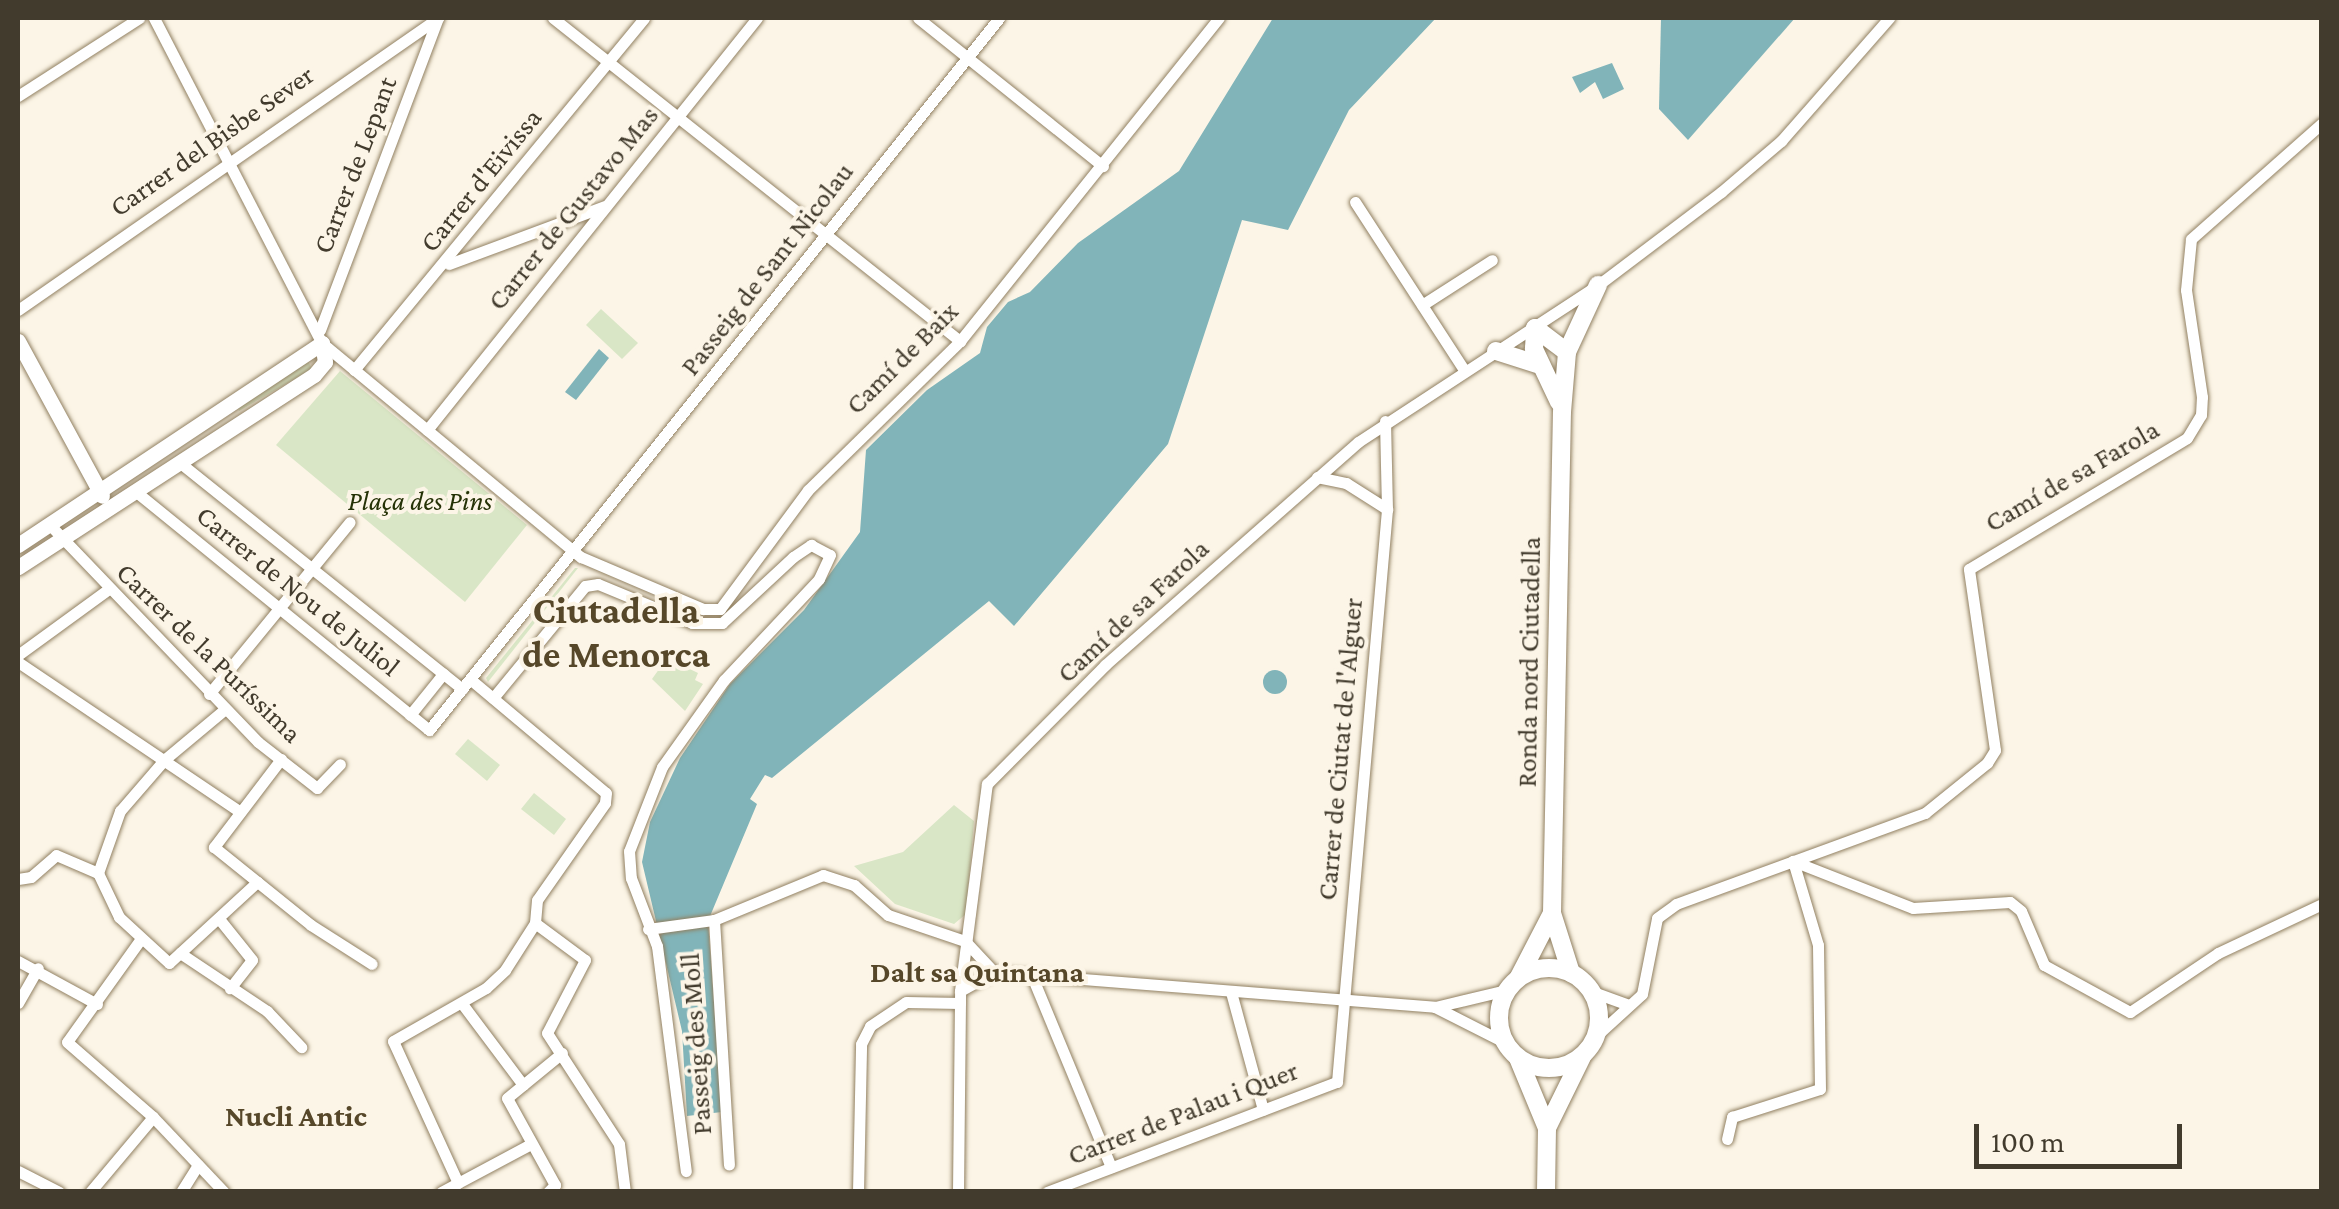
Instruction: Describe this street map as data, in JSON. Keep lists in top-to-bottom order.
{
  "streets": {
    "main road": ["Ronda nord Ciutadella"],
    "street": [
      "Carrer del Bisbe Sever",
      "Carrer de Lepant",
      "Carrer d'Eivissa",
      "Carrer de Gustavo Mas",
      "Passeig de Sant Nicolau",
      "Camí de Baix",
      "Camí de sa Farola",
      "Carrer de Nou de Juliol",
      "Carrer de la Puríssima",
      "Carrer de Ciutat de l'Alguer",
      "Passeig des Moll",
      "Carrer de Palau i Quer"
    ]
  },
  "crossings": [
    ["Carrer del Bisbe Sever", "Carrer de Lepant"],
    ["Passeig de Sant Nicolau", "Camí de Baix"],
    ["Camí de sa Farola", "Carrer de Ciutat de l'Alguer"],
    ["Carrer de Ciutat de l'Alguer", "Carrer de Palau i Quer"]
  ],
  "districts": ["Ciutadella de Menorca", "Dalt sa Quintana", "Nucli Antic"],
  "parks": ["Plaça des Pins"],
  "scale_bar": "100 m"
}
